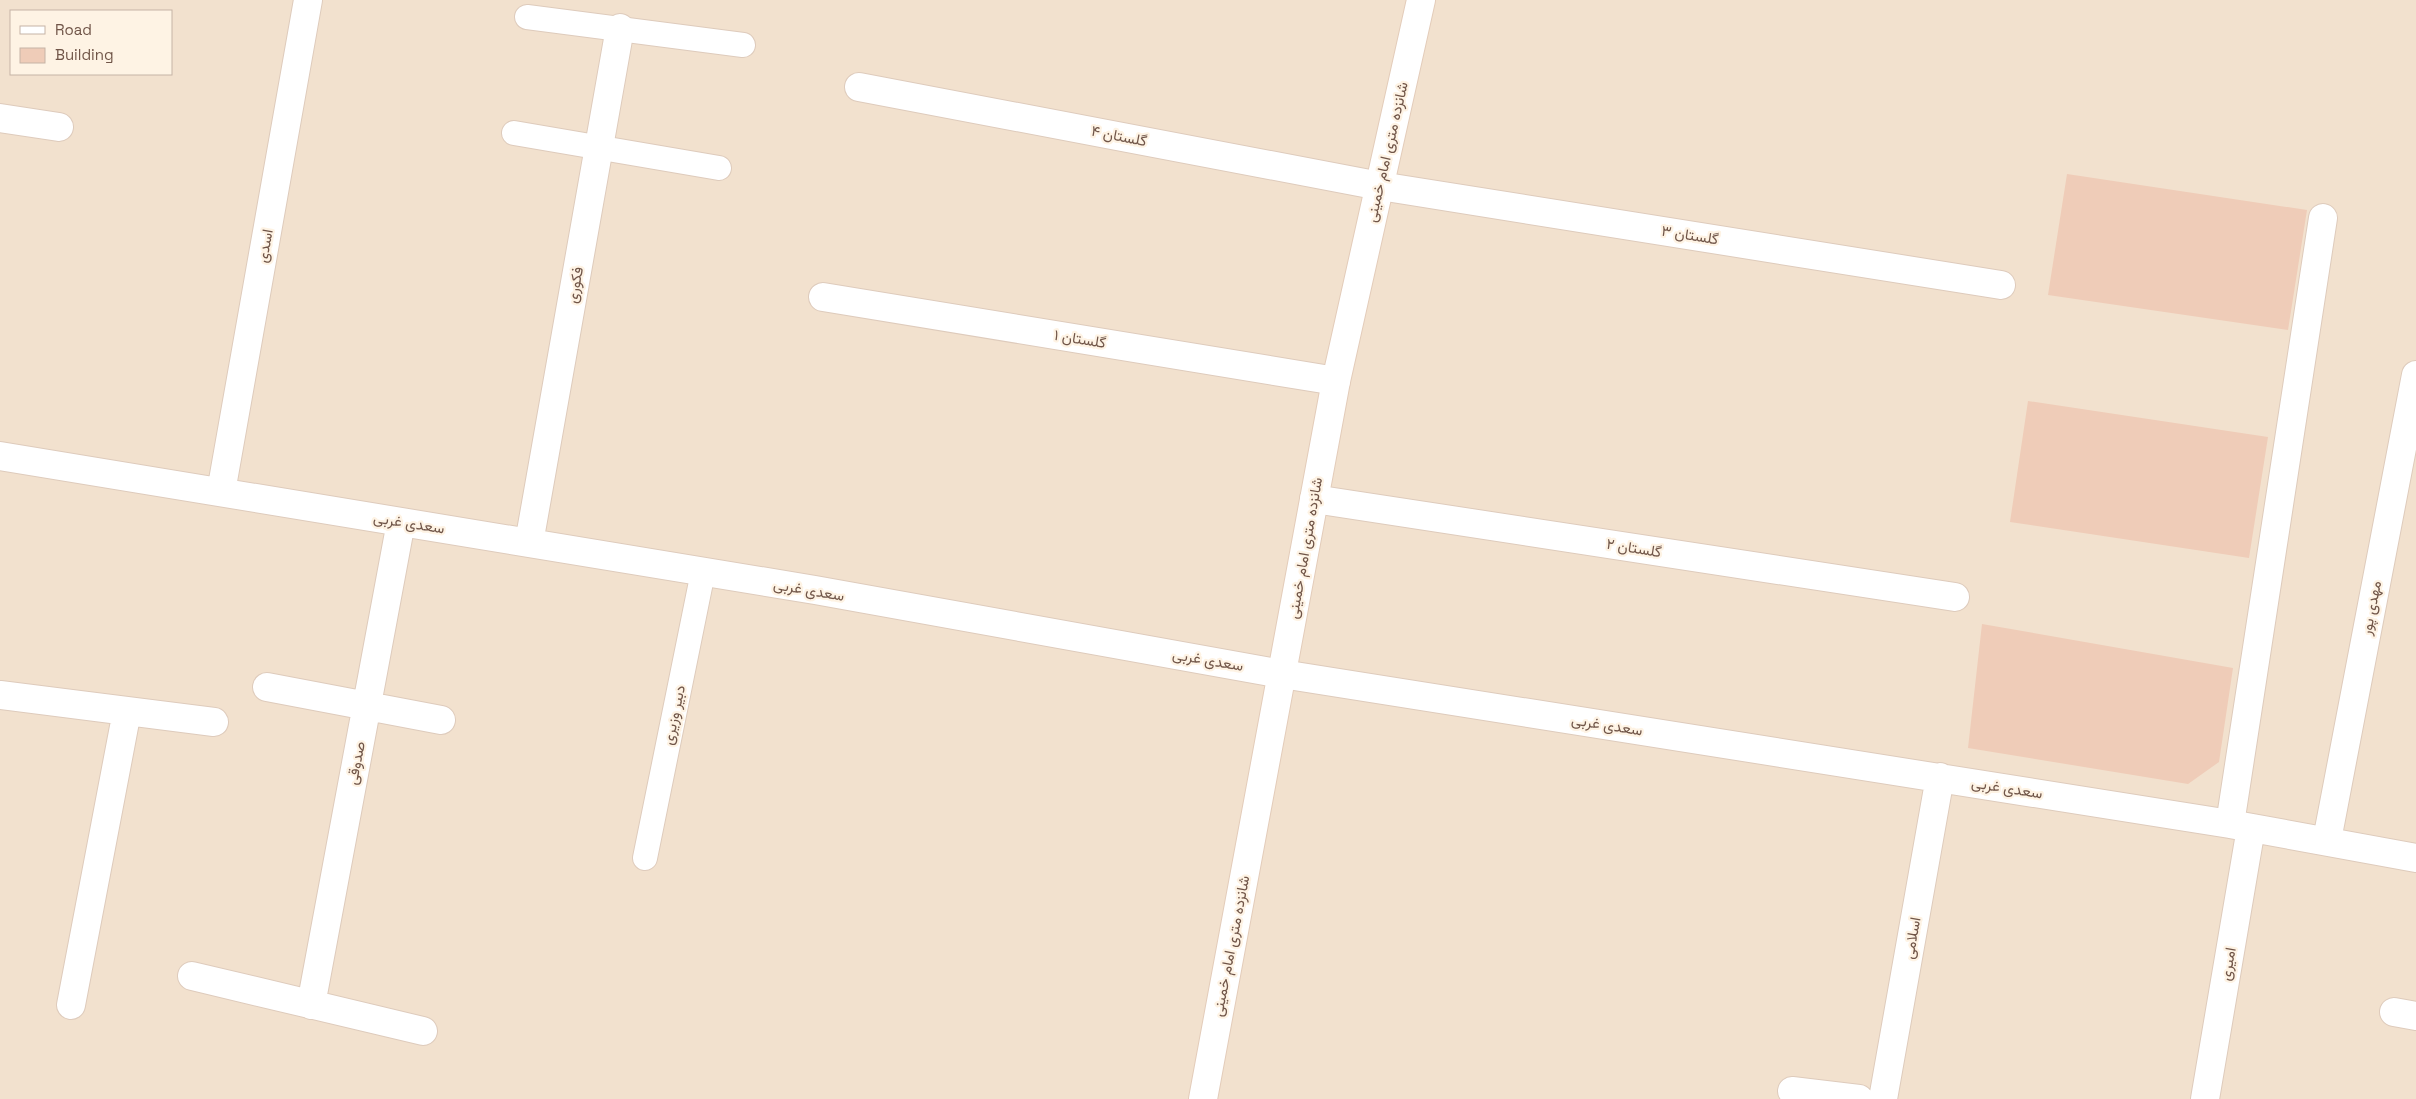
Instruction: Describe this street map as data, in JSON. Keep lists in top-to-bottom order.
{
  "streets": {
    "street": [
      "گلستان ۴",
      "شانزده متری امام خمینی",
      "گلستان ۳",
      "اسدی",
      "فکوری",
      "گلستان ۱",
      "سعدی غربی",
      "گلستان ۲",
      "مهدی پور",
      "صدوقی",
      "اسلامی",
      "امیری"
    ],
    "lane": ["دبیر وزیری"]
  },
  "crossings": [
    ["گلستان ۴", "شانزده متری امام خمینی"],
    ["گلستان ۴", "گلستان ۳"],
    ["شانزده متری امام خمینی", "گلستان ۳"],
    ["شانزده متری امام خمینی", "گلستان ۱"],
    ["شانزده متری امام خمینی", "سعدی غربی"],
    ["شانزده متری امام خمینی", "گلستان ۲"],
    ["اسدی", "سعدی غربی"],
    ["فکوری", "سعدی غربی"],
    ["سعدی غربی", "مهدی پور"],
    ["سعدی غربی", "دبیر وزیری"],
    ["سعدی غربی", "صدوقی"],
    ["سعدی غربی", "اسلامی"],
    ["سعدی غربی", "امیری"]
  ],
  "legend": ["Road", "Building"]
}
